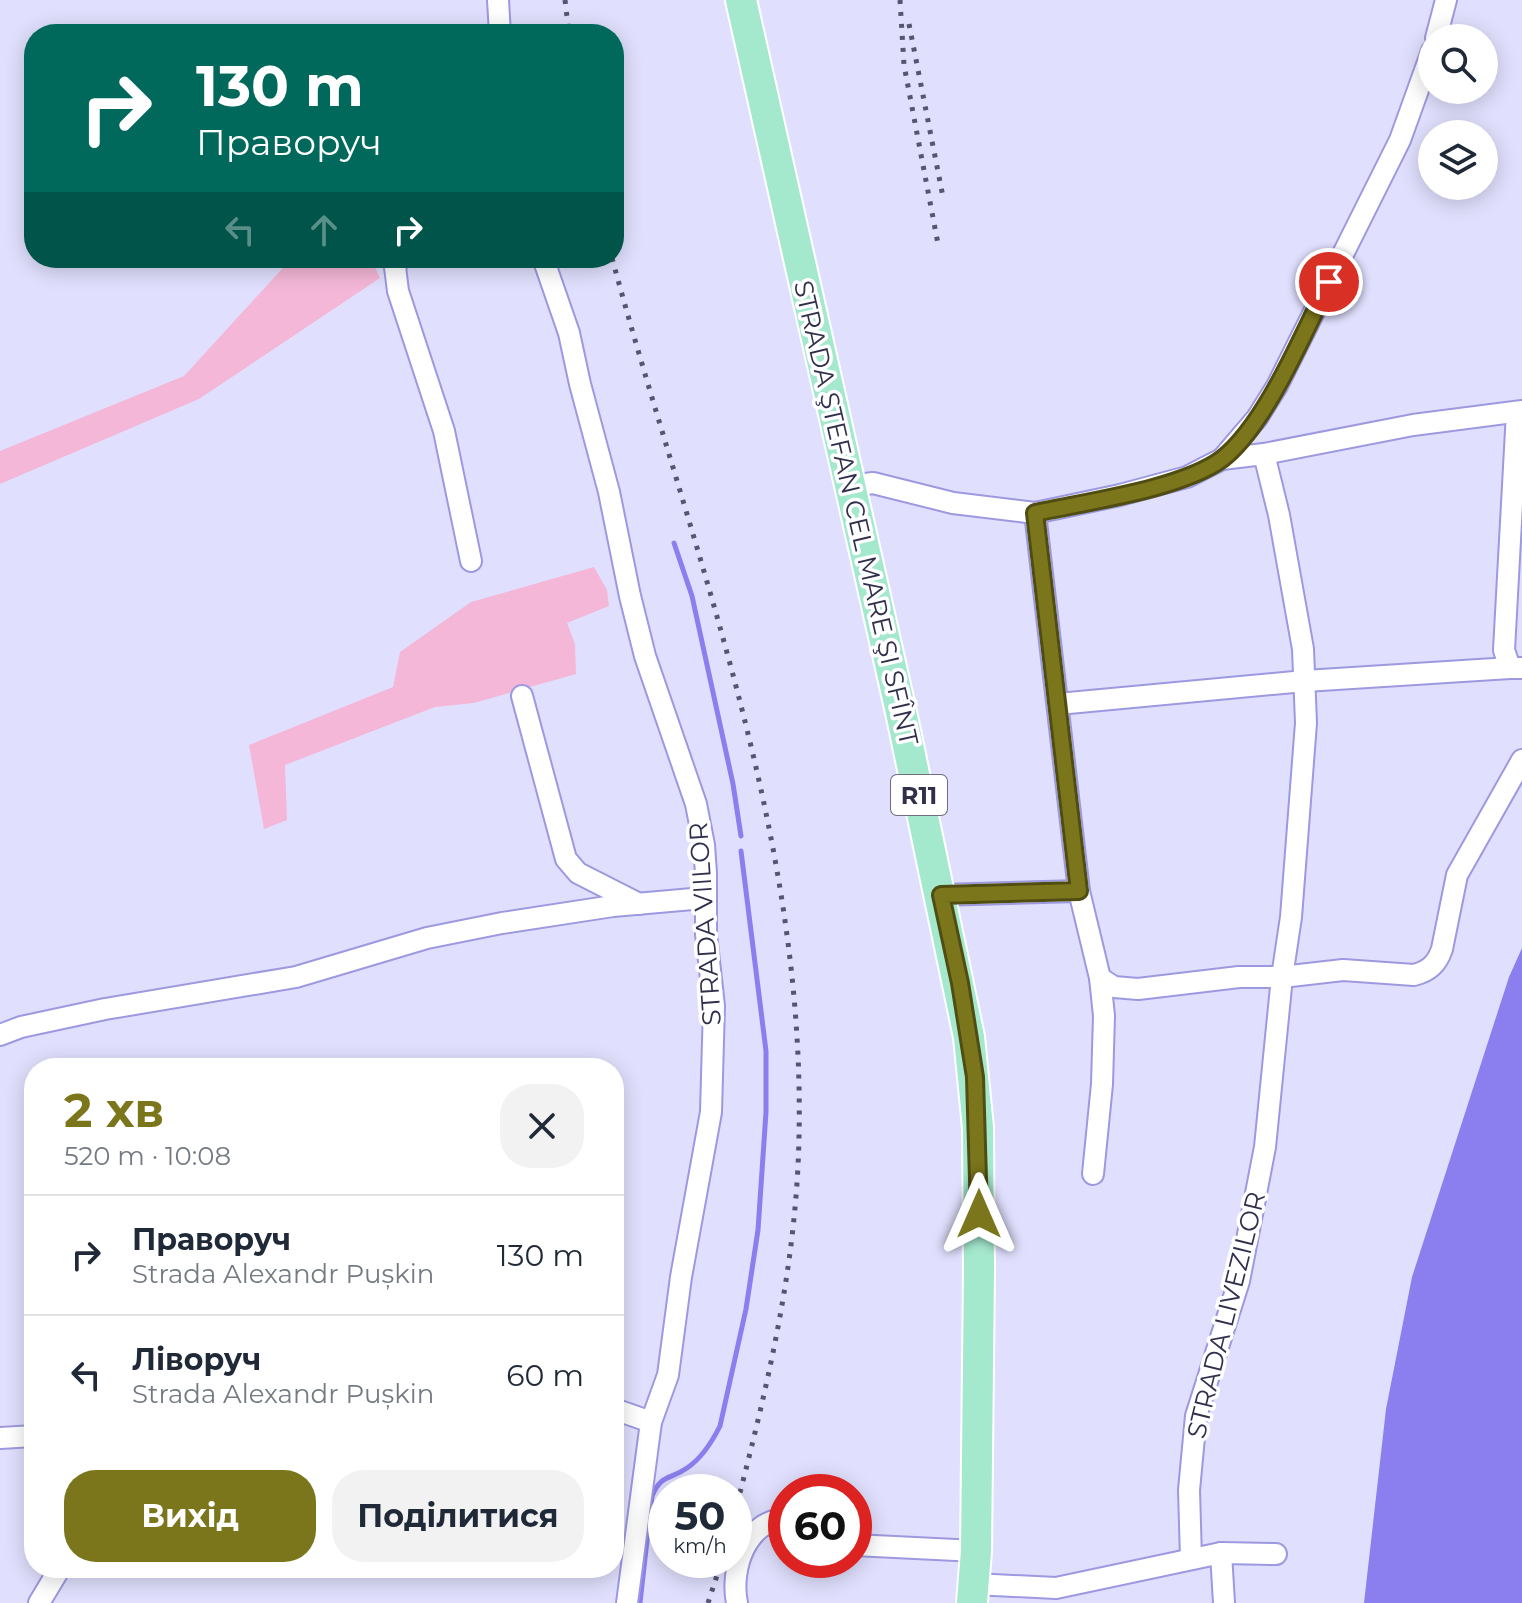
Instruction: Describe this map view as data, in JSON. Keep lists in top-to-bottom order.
{
  "streets": {
    "main road": ["STRADA ŞTEFAN CEL MARE ŞI SFÎNT", "R11"],
    "street": ["STRADA VIILOR", "STRADA LIVEZILOR"]
  },
  "page": {
    "turn": ["130 m", "Праворуч"],
    "heading": ["2 хв", "520 m · 10:08"],
    "list": [
      {
        "name": "Праворуч",
        "note": "Strada Alexandr Pușkin",
        "value": "130 m"
      },
      {
        "name": "Ліворуч",
        "note": "Strada Alexandr Pușkin",
        "value": "60 m"
      }
    ],
    "buttons": ["Вихід", "Поділитися"],
    "speed": "50 km/h",
    "limit": "60"
  }
}
